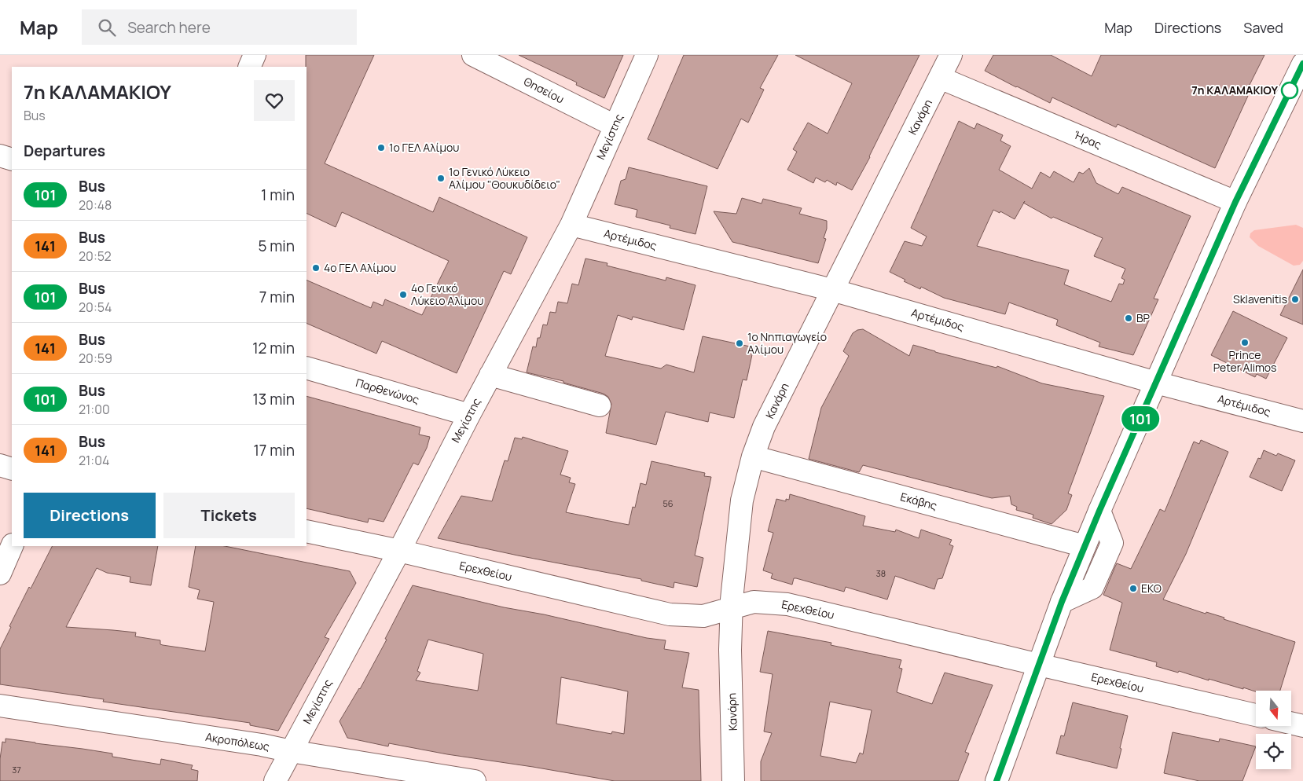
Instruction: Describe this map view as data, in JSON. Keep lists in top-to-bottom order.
{
  "streets": {
    "street": [
      "Θησείου",
      "Κανάρη",
      "Μεγίστης",
      "Ήρας",
      "Αρτέμιδος",
      "Παρθενώνος",
      "Εκάβης",
      "Ερεχθείου",
      "Ακροπόλεως"
    ]
  },
  "crossings": [
    ["Θησείου", "Μεγίστης"],
    ["Κανάρη", "Ήρας"],
    ["Κανάρη", "Αρτέμιδος"],
    ["Κανάρη", "Εκάβης"],
    ["Κανάρη", "Ερεχθείου"],
    ["Μεγίστης", "Αρτέμιδος"],
    ["Μεγίστης", "Παρθενώνος"],
    ["Μεγίστης", "Ερεχθείου"],
    ["Μεγίστης", "Ακροπόλεως"]
  ],
  "places": [
    "7η ΚΑΛΑΜΑΚΙΟΥ",
    "1ο ΓΕΛ Αλίμου",
    "1ο Γενικό Λύκειο Αλίμου \"Θουκυδίδειο\"",
    "4ο ΓΕΛ Αλίμου",
    "4ο Γενικό Λύκειο Αλίμου",
    "Sklavenitis",
    "BP",
    "Prince Peter Alimos",
    "1o Νηπιαγωγείο Αλίμου",
    "EKO"
  ],
  "lines": ["bus line 101"],
  "house_numbers": ["56", "38", "37"],
  "north": "bottom",
  "page": {
    "header": "Map",
    "search": "Search here",
    "nav": ["Map", "Directions", "Saved"],
    "on_map": "101",
    "heading": [
      ["7η ΚΑΛΑΜΑΚΙΟΥ", "Bus"],
      "Departures"
    ],
    "list": [
      {
        "mark": "101",
        "name": "Bus",
        "note": "20:48",
        "value": "1 min"
      },
      {
        "mark": "141",
        "name": "Bus",
        "note": "20:52",
        "value": "5 min"
      },
      {
        "mark": "101",
        "name": "Bus",
        "note": "20:54",
        "value": "7 min"
      },
      {
        "mark": "141",
        "name": "Bus",
        "note": "20:59",
        "value": "12 min"
      },
      {
        "mark": "101",
        "name": "Bus",
        "note": "21:00",
        "value": "13 min"
      },
      {
        "mark": "141",
        "name": "Bus",
        "note": "21:04",
        "value": "17 min"
      }
    ],
    "buttons": ["Directions", "Tickets"]
  }
}
